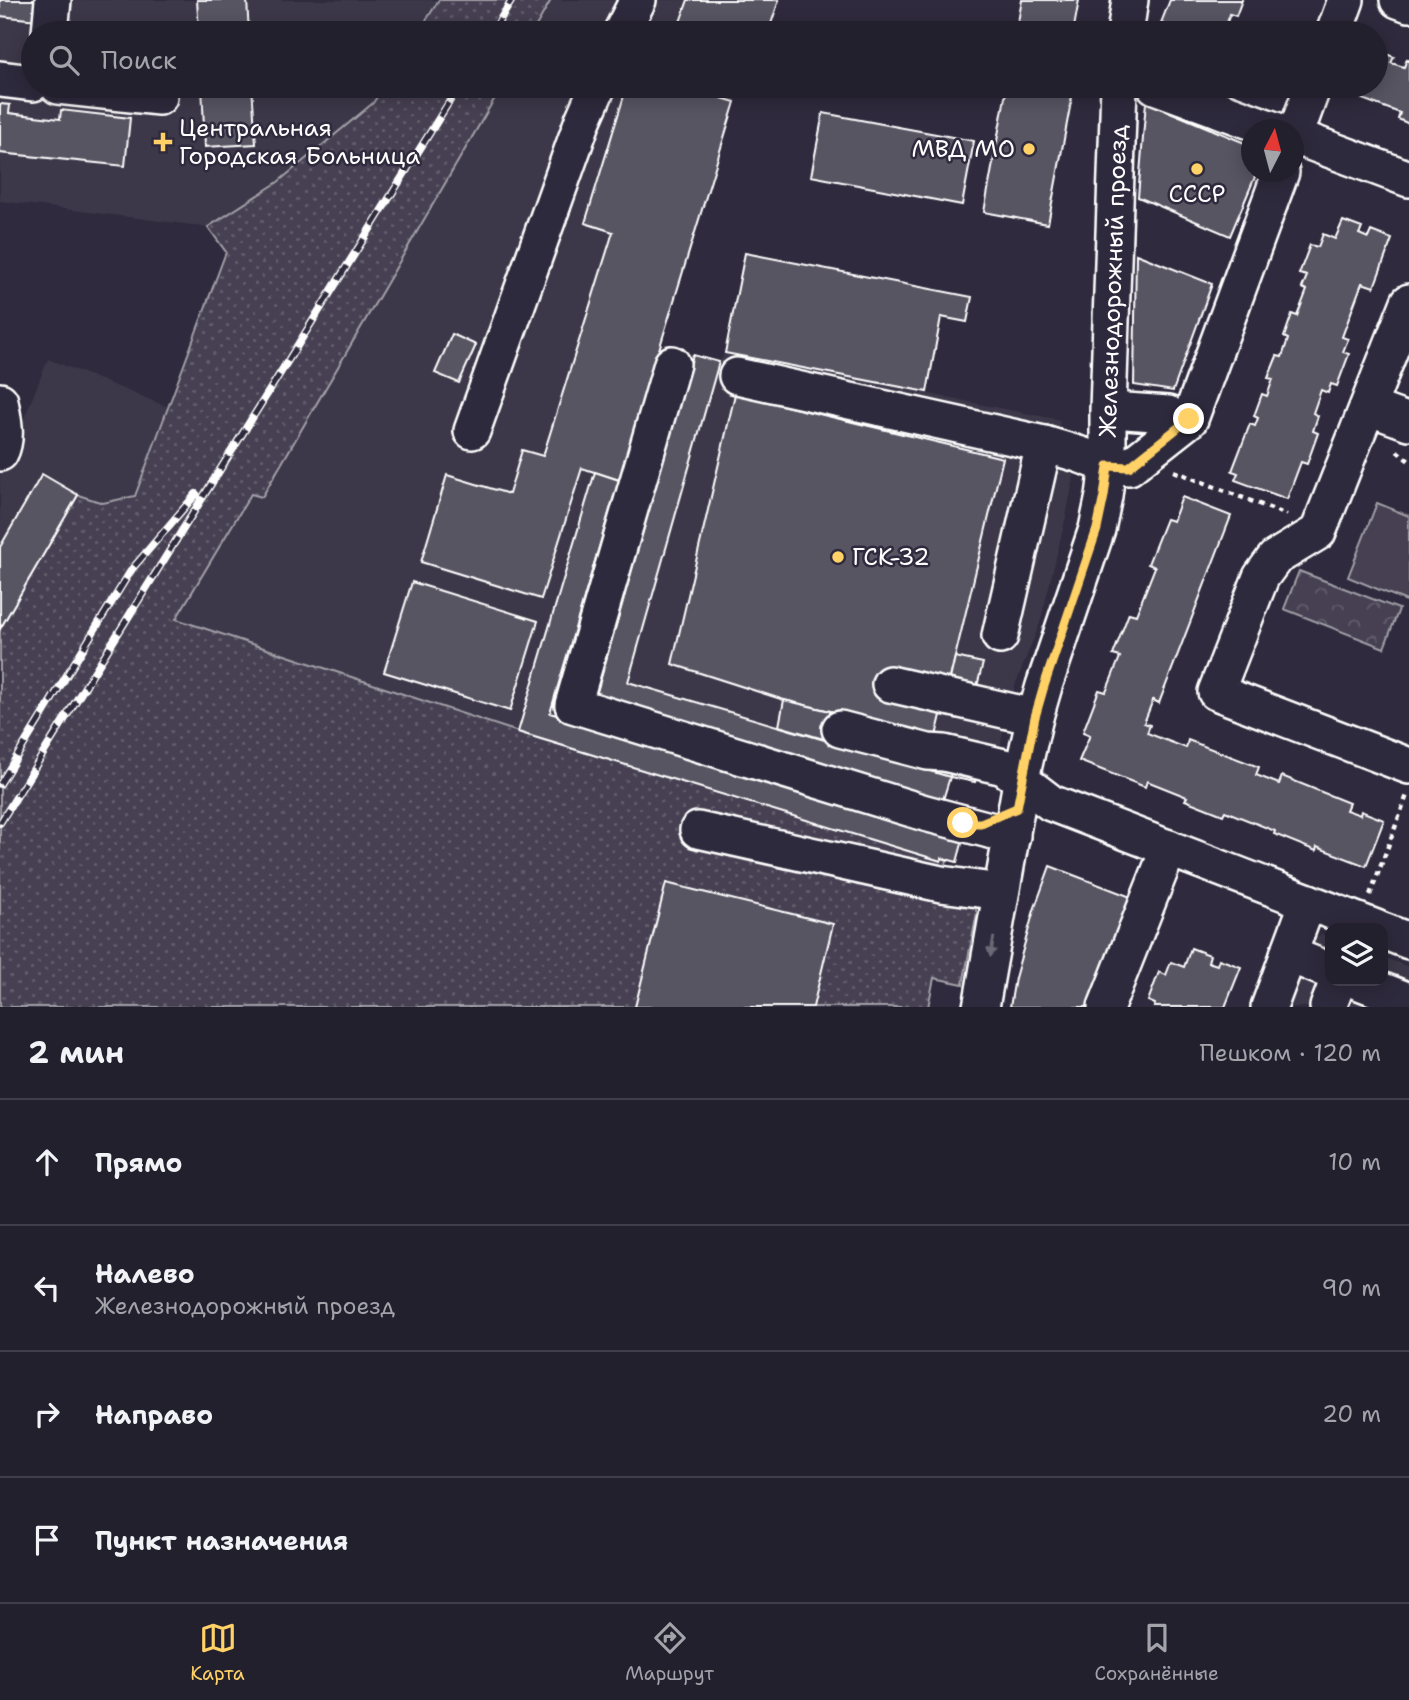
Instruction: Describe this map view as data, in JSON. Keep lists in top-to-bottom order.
{
  "streets": {
    "street": ["Железнодорожный проезд"]
  },
  "places": {
    "health": ["Центральная Городская Больница"],
    "other": ["МВД МО", "СССР", "ГСК-32"]
  },
  "north": "top",
  "page": {
    "search": "Поиск",
    "heading": ["2 мин", "Пешком · 120 m"],
    "list": [
      ["Прямо", "10 m"],
      ["Налево", "Железнодорожный проезд", "90 m"],
      ["Направо", "20 m"],
      "Пункт назначения"
    ],
    "nav": ["Карта", "Маршрут", "Сохранённые"]
  }
}
